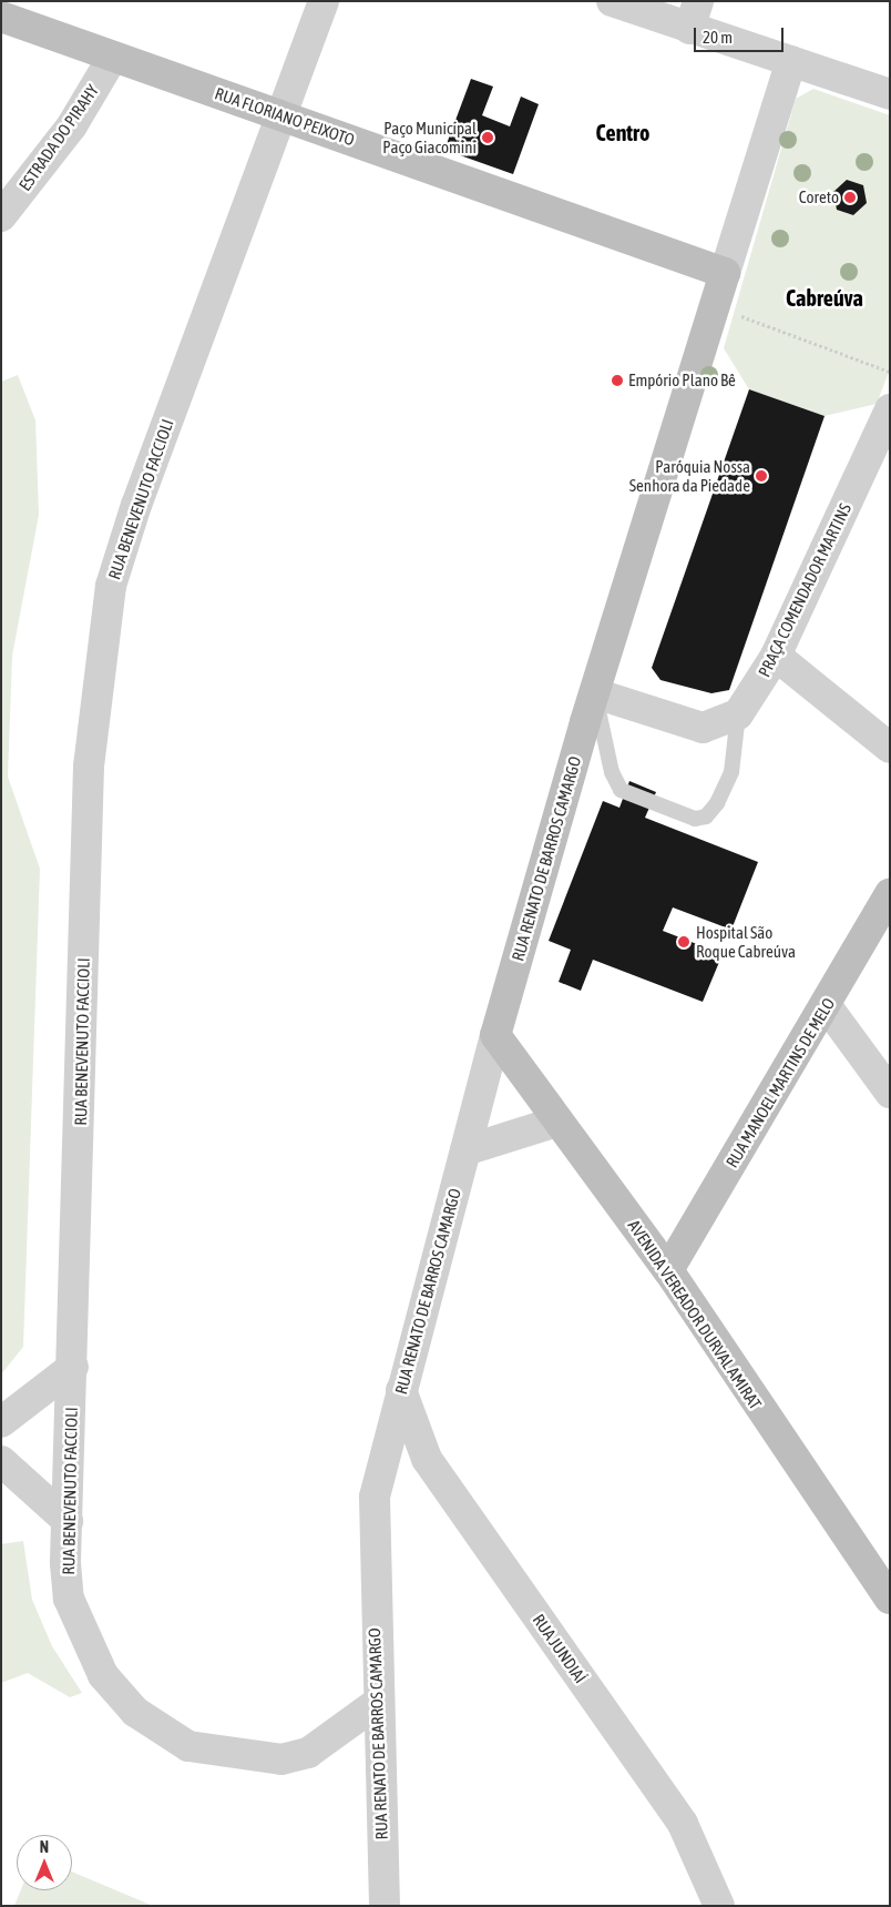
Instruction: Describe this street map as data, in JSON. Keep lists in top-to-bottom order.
{
  "streets": {
    "street": [
      "RUA FLORIANO PEIXOTO",
      "ESTRADA DO PIRAHY",
      "RUA BENEVENUTO FACCIOLI",
      "PRAÇA COMENDADOR MARTINS",
      "RUA RENATO DE BARROS CAMARGO",
      "RUA MANOEL MARTINS DE MELO",
      "AVENIDA VEREADOR DURVAL AMIRAT",
      "RUA JUNDIAÍ"
    ]
  },
  "crossings": [
    ["RUA FLORIANO PEIXOTO", "ESTRADA DO PIRAHY"],
    ["RUA FLORIANO PEIXOTO", "RUA BENEVENUTO FACCIOLI"],
    ["RUA BENEVENUTO FACCIOLI", "RUA RENATO DE BARROS CAMARGO"],
    ["RUA RENATO DE BARROS CAMARGO", "AVENIDA VEREADOR DURVAL AMIRAT"],
    ["RUA RENATO DE BARROS CAMARGO", "RUA JUNDIAÍ"],
    ["RUA MANOEL MARTINS DE MELO", "AVENIDA VEREADOR DURVAL AMIRAT"]
  ],
  "districts": ["Centro", "Cabreúva"],
  "places": [
    "Paço Municipal Paço Giacomini",
    "Coreto",
    "Empório Plano Bê",
    "Paróquia Nossa Senhora da Piedade",
    "Hospital São Roque Cabreúva"
  ],
  "scale_bar": "20 m",
  "north": "top"
}
